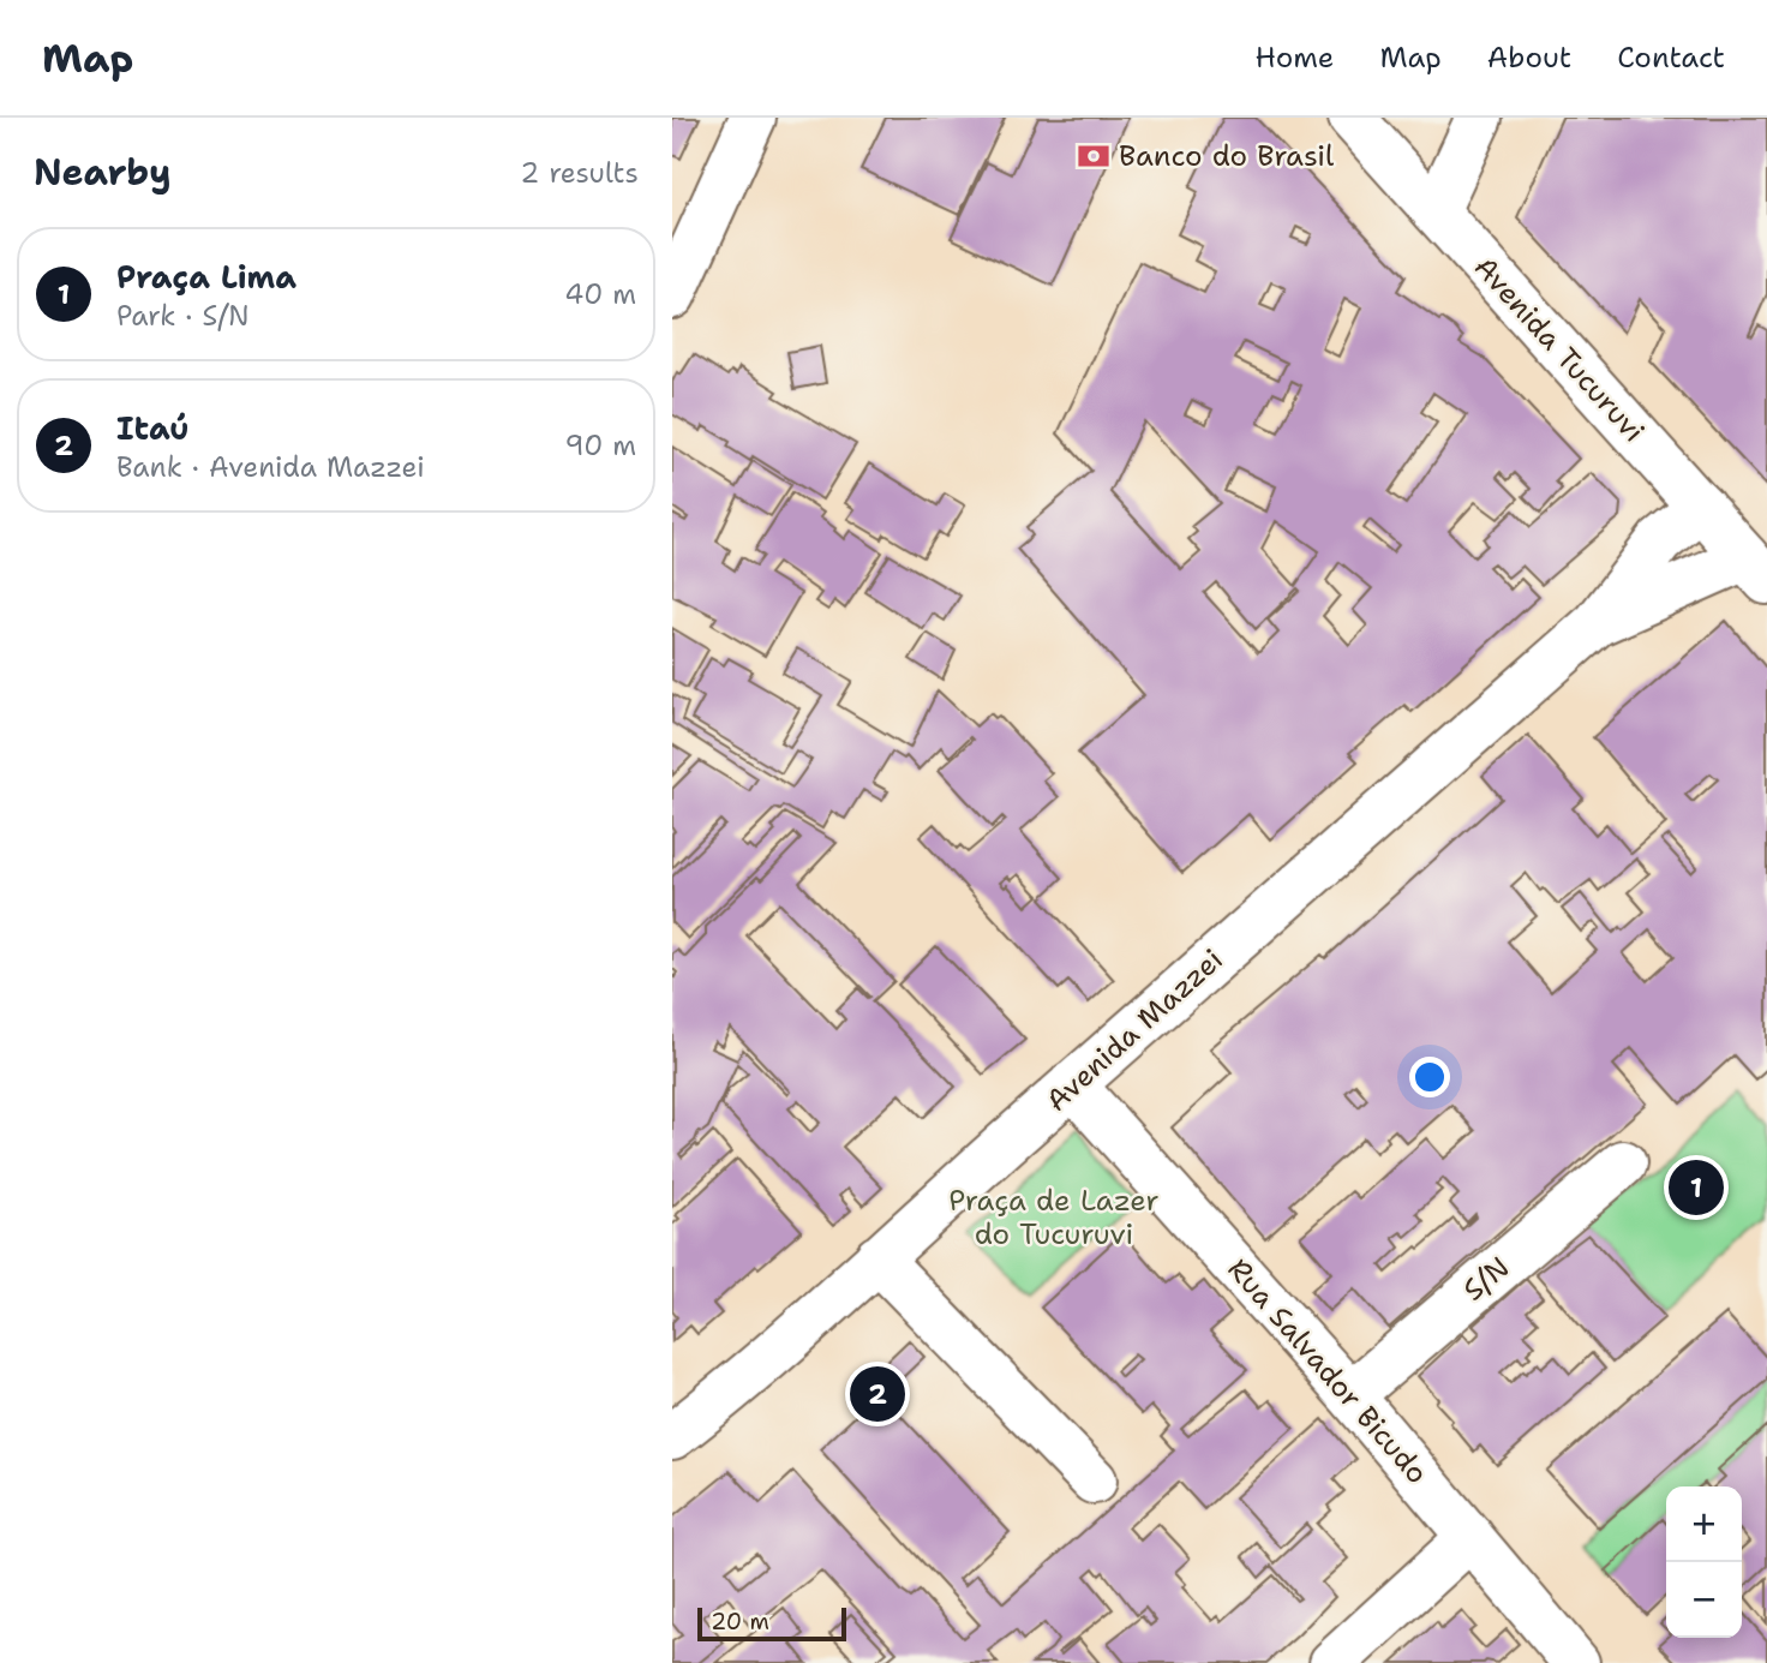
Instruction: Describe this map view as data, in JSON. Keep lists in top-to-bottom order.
{
  "streets": {
    "street": [
      "Avenida Tucuruvi",
      "Avenida Mazzei",
      "S/N",
      "Rua Salvador Bicudo"
    ]
  },
  "crossings": [
    ["Avenida Tucuruvi", "Avenida Mazzei"],
    ["Avenida Mazzei", "Rua Salvador Bicudo"],
    ["S/N", "Rua Salvador Bicudo"]
  ],
  "parks": ["Praça de Lazer do Tucuruvi"],
  "places": {
    "bank": ["Banco do Brasil"]
  },
  "scale_bar": "20 m",
  "page": {
    "header": "Map",
    "nav": [
      "Home",
      "Map",
      "About",
      "Contact"
    ],
    "heading": ["Nearby", "2 results"],
    "list": [
      {
        "mark": "1",
        "name": "Praça Lima",
        "note": "Park · S/N",
        "value": "40 m"
      },
      {
        "mark": "2",
        "name": "Itaú",
        "note": "Bank · Avenida Mazzei",
        "value": "90 m"
      }
    ],
    "pins": ["1", "2"],
    "map_buttons": ["+", "−"],
    "scale": "20 m"
  }
}
